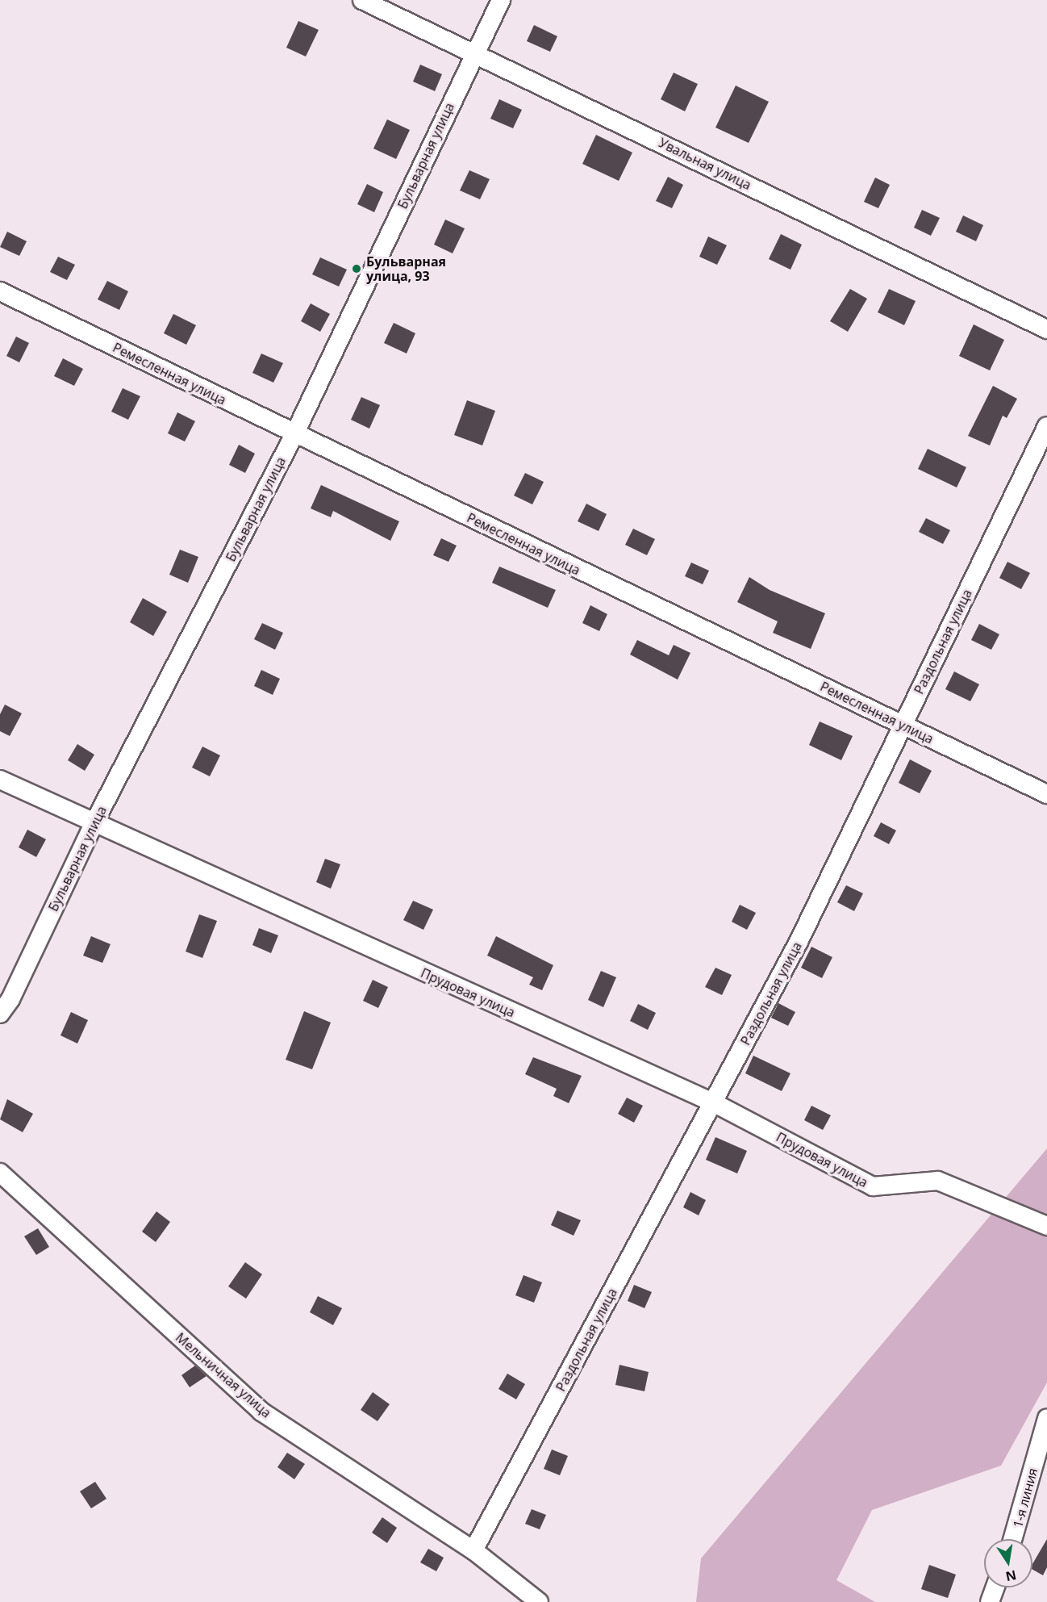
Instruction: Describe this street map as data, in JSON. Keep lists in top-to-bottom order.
{
  "streets": {
    "street": [
      "Бульварная улица",
      "Увальная улица",
      "Ремесленная улица",
      "Раздольная улица",
      "Прудовая улица",
      "Мельничная улица",
      "1-я линия"
    ]
  },
  "crossings": [
    ["Бульварная улица", "Увальная улица"],
    ["Бульварная улица", "Ремесленная улица"],
    ["Бульварная улица", "Прудовая улица"],
    ["Ремесленная улица", "Раздольная улица"],
    ["Раздольная улица", "Прудовая улица"],
    ["Раздольная улица", "Мельничная улица"]
  ],
  "places": ["Бульварная улица, 93"],
  "north": "bottom"
}
